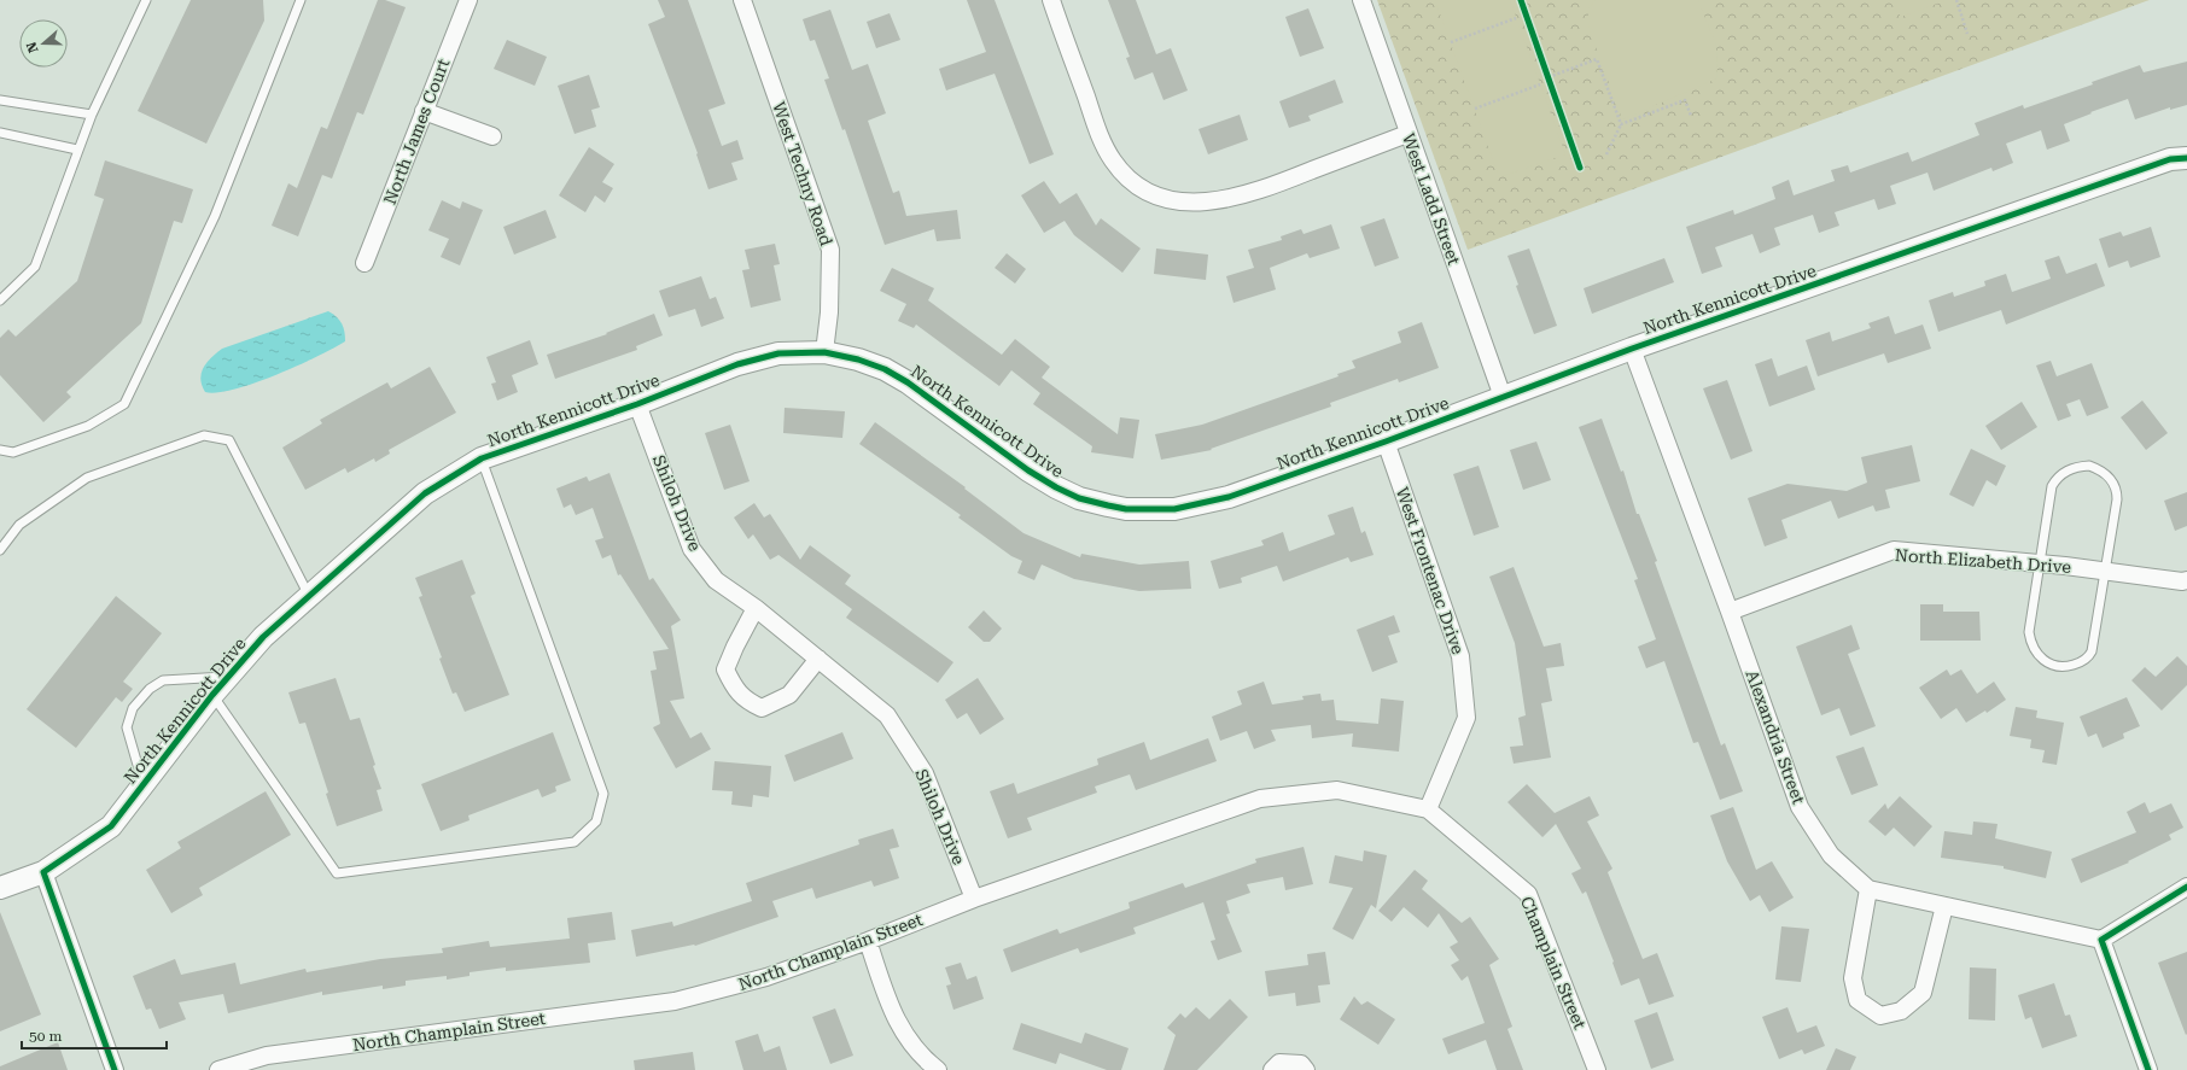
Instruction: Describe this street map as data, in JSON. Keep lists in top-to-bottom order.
{
  "streets": {
    "street": [
      "North James Court",
      "West Techny Road",
      "West Ladd Street",
      "North Kennicott Drive",
      "Shiloh Drive",
      "North Elizabeth Drive",
      "West Frontenac Drive",
      "Alexandria Street",
      "North Champlain Street",
      "Champlain Street"
    ]
  },
  "crossings": [
    ["West Techny Road", "North Kennicott Drive"],
    ["West Ladd Street", "North Kennicott Drive"],
    ["North Kennicott Drive", "Shiloh Drive"],
    ["North Kennicott Drive", "West Frontenac Drive"],
    ["North Kennicott Drive", "Alexandria Street"],
    ["Shiloh Drive", "North Champlain Street"],
    ["North Elizabeth Drive", "Alexandria Street"],
    ["West Frontenac Drive", "North Champlain Street"],
    ["West Frontenac Drive", "Champlain Street"],
    ["North Champlain Street", "Champlain Street"]
  ],
  "scale_bar": "50 m",
  "north": "left"
}
